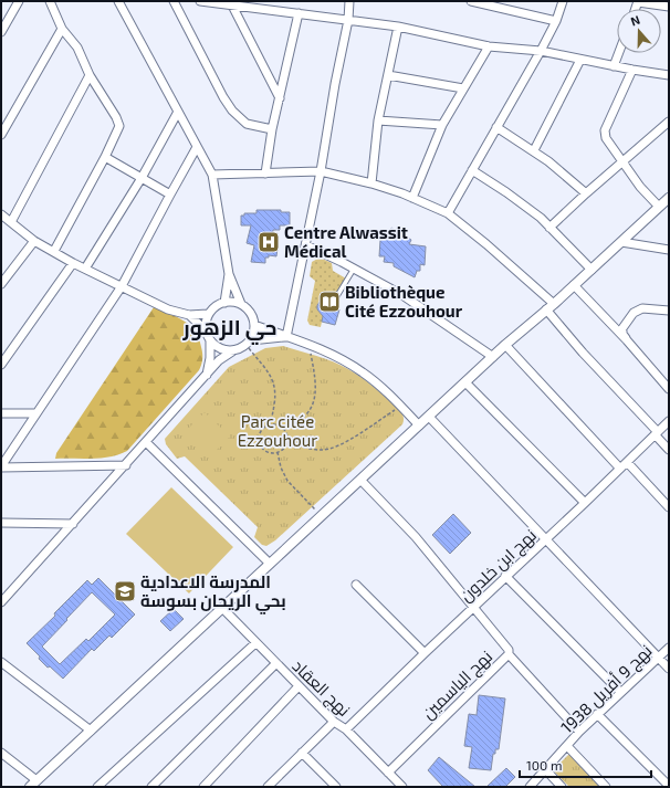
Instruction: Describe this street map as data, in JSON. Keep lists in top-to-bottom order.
{
  "streets": {
    "street": [
      "نهج ابن خلدون",
      "نهج الياسمين",
      "نهج العقاد",
      "نهج 9 أفريل 1938"
    ]
  },
  "crossings": [
    ["نهج ابن خلدون", "نهج العقاد"],
    ["نهج الياسمين", "نهج العقاد"],
    ["نهج الياسمين", "نهج 9 أفريل 1938"]
  ],
  "districts": ["حي الزهور"],
  "parks": ["Parc citée Ezzouhour"],
  "places": {
    "hospital": ["Centre Alwassit Médical"],
    "library": ["Bibliothèque Cité Ezzouhour"],
    "school or university": ["المدرسة الاعدادية بحي الريحان بسوسة"]
  },
  "scale_bar": "100 m",
  "north": "top"
}
